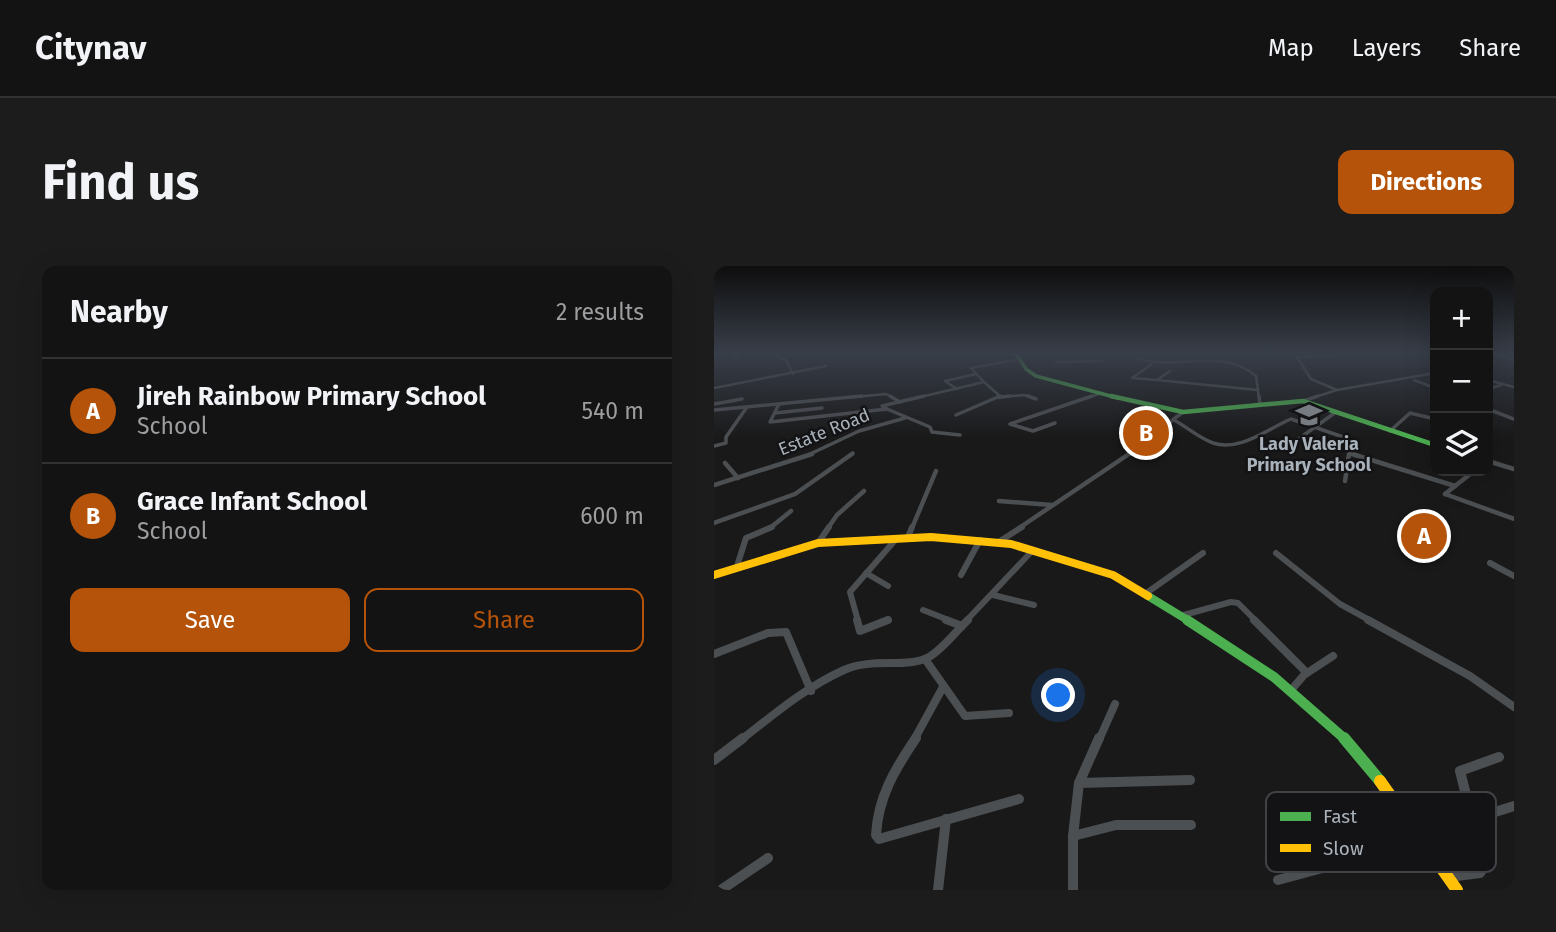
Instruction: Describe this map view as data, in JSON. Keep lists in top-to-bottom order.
{
  "streets": {
    "street": ["Estate Road"]
  },
  "places": {
    "school or university": ["Lady Valeria Primary School"]
  },
  "legend": ["Fast", "Slow"],
  "page": {
    "header": "Citynav",
    "nav": ["Map", "Layers", "Share"],
    "buttons": [
      "Directions",
      ["Save", "Share"]
    ],
    "title": "Find us",
    "heading": ["Nearby", "2 results"],
    "map_buttons": ["+", "−"],
    "list": [
      {
        "mark": "A",
        "name": "Jireh Rainbow Primary School",
        "note": "School",
        "value": "540 m"
      },
      {
        "mark": "B",
        "name": "Grace Infant School",
        "note": "School",
        "value": "600 m"
      }
    ],
    "pins": ["B", "A"]
  }
}
